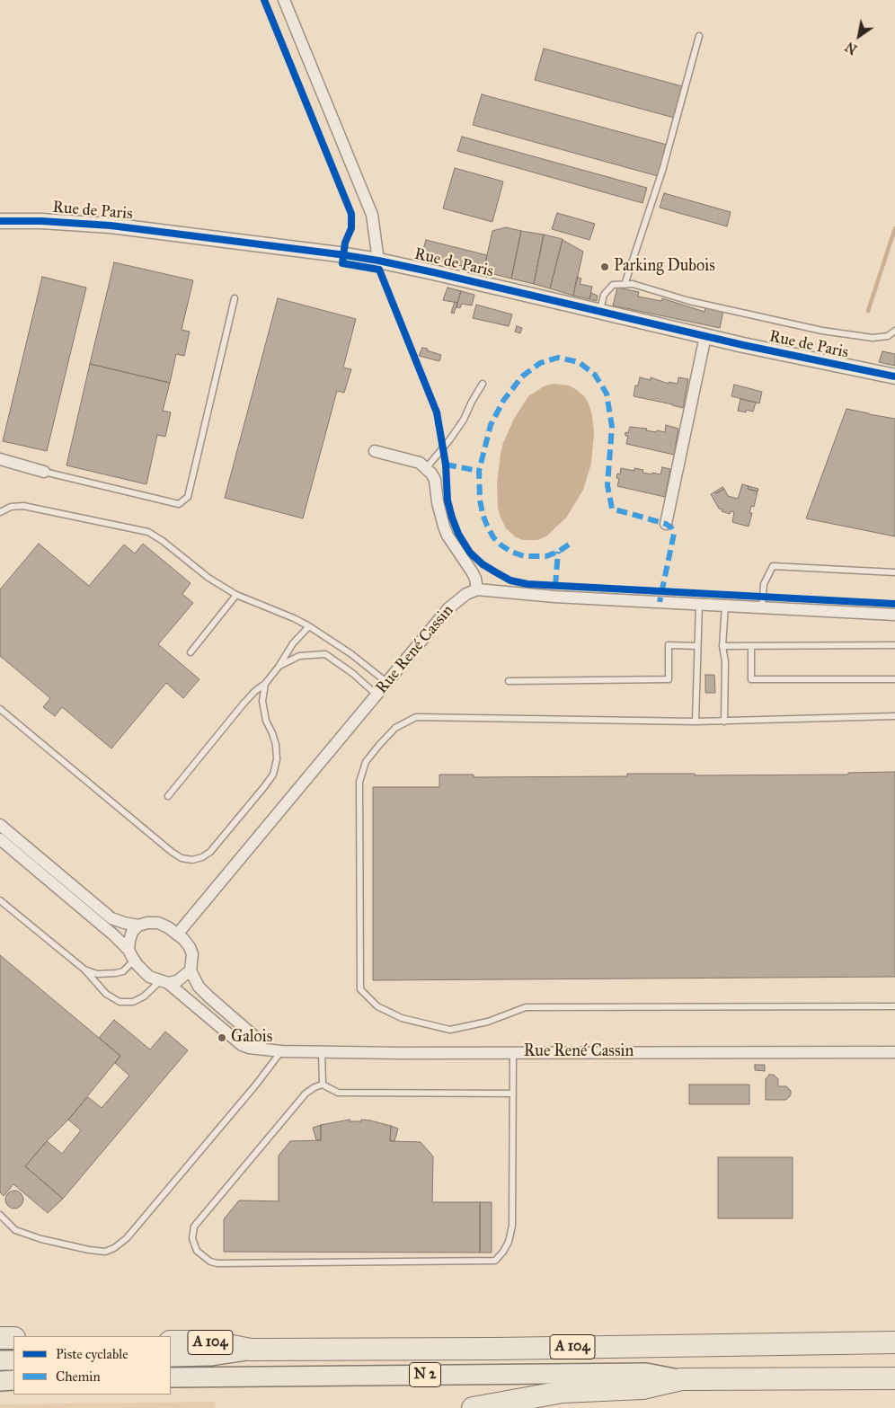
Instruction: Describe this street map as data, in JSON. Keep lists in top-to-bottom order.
{
  "streets": {
    "highway": ["A 104", "N 2"],
    "street": ["Rue de Paris", "Rue René Cassin"]
  },
  "places": ["Parking Dubois", "Galois"],
  "legend": ["Piste cyclable", "Chemin"],
  "north": "bottom left"
}
